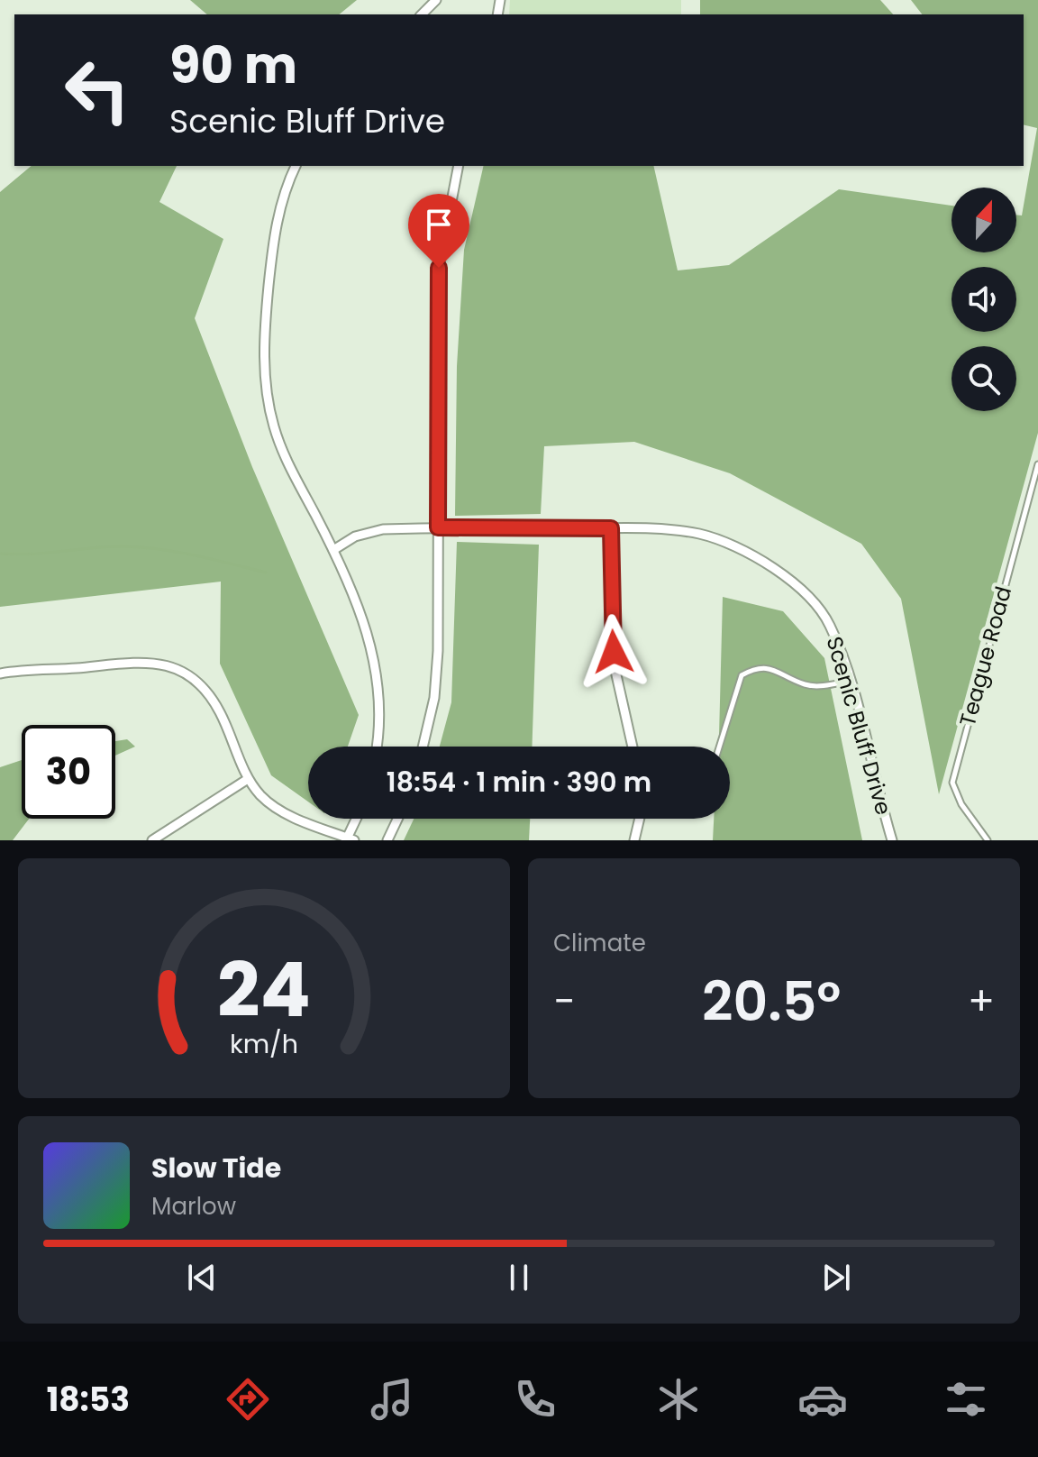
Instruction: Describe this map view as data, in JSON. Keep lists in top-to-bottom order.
{
  "streets": {
    "street": ["Scenic Bluff Drive"],
    "lane": ["Teague Road"]
  },
  "north": "top",
  "page": {
    "turn": ["90 m", "Scenic Bluff Drive"],
    "limit": "30",
    "trip": "18:54 · 1 min · 390 m",
    "tile": "Climate",
    "heat": ["−", "20.5°", "+"],
    "song": ["Slow Tide", "Marlow"],
    "tabs": "18:53",
    "gauge": ["24", "km/h"]
  }
}
